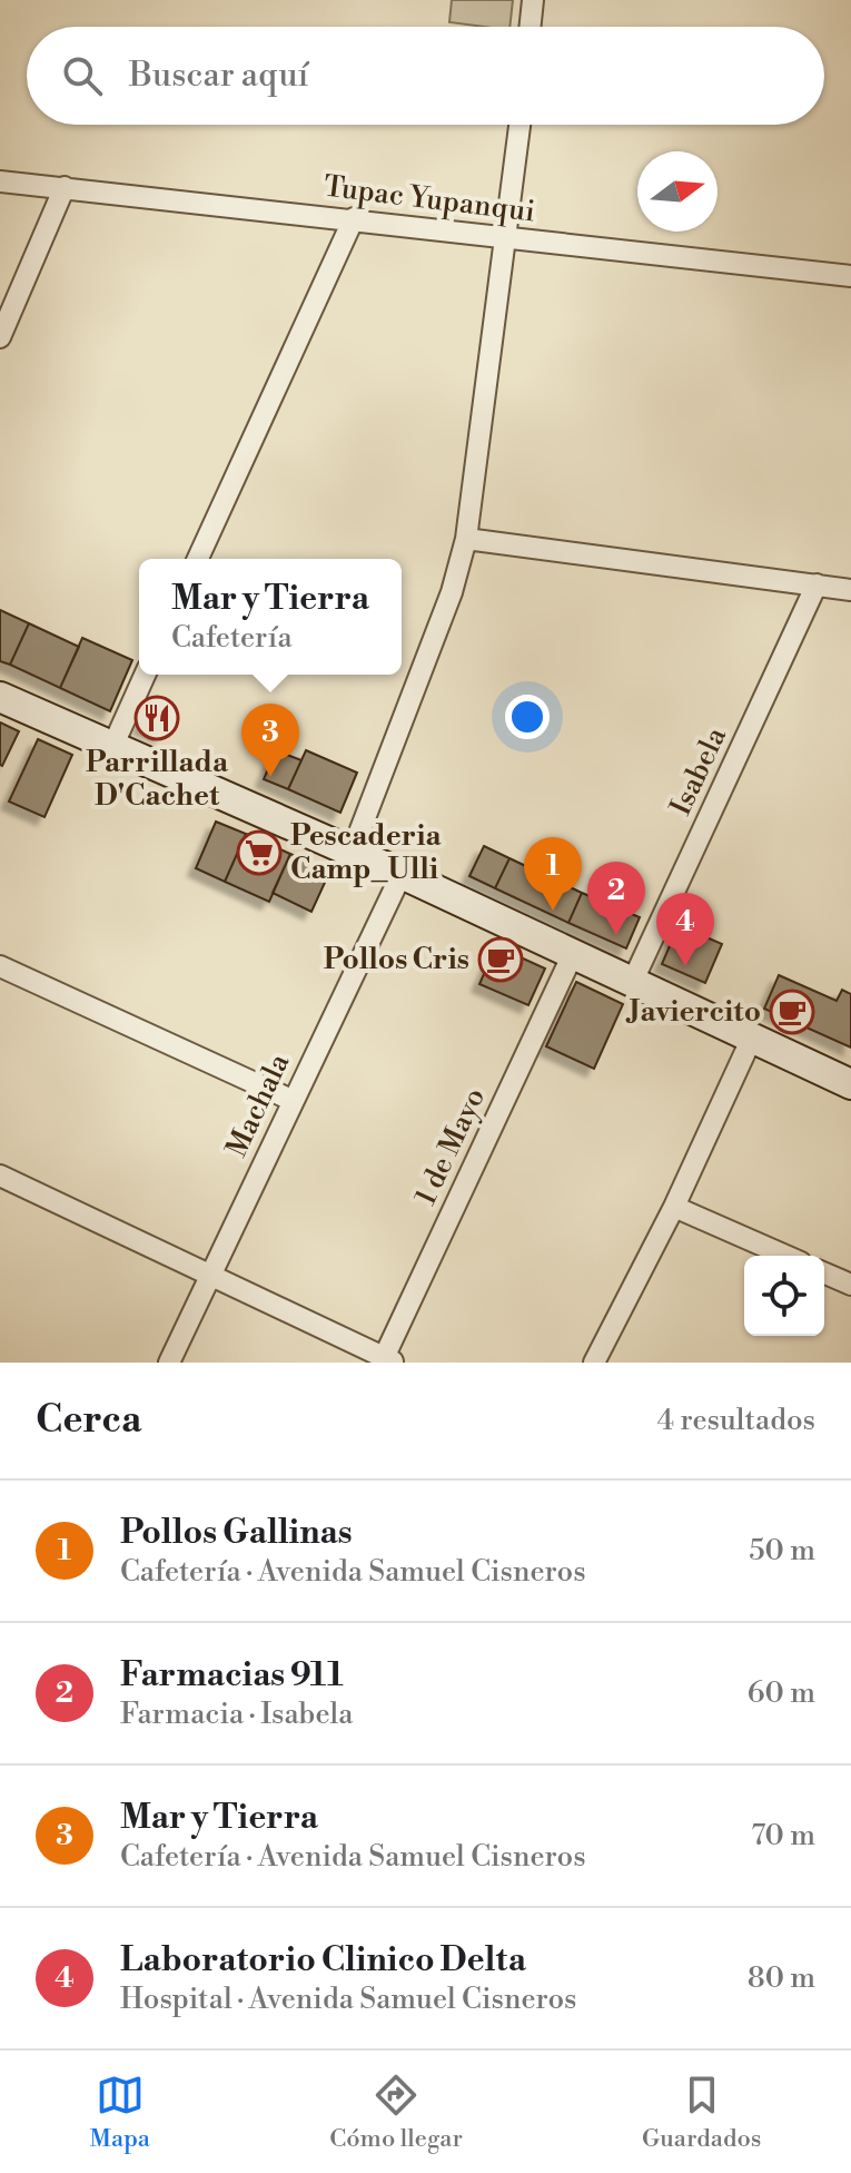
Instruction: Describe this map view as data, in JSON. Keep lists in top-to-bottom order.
{
  "streets": {
    "street": [
      "Tupac Yupanqui",
      "Isabela",
      "Machala",
      "1 de Mayo"
    ]
  },
  "places": {
    "restaurant": ["Parrillada D'Cachet"],
    "supermarket": ["Pescaderia Camp_Ulli"],
    "cafe": ["Pollos Cris", "Javiercito"]
  },
  "north": "right",
  "page": {
    "search": "Buscar aquí",
    "popup": ["Mar y Tierra", "Cafetería"],
    "pins": [
      "3",
      "1",
      "2",
      "4"
    ],
    "heading": ["Cerca", "4 resultados"],
    "list": [
      {
        "mark": "1",
        "name": "Pollos Gallinas",
        "note": "Cafetería · Avenida Samuel Cisneros",
        "value": "50 m"
      },
      {
        "mark": "2",
        "name": "Farmacias 911",
        "note": "Farmacia · Isabela",
        "value": "60 m"
      },
      {
        "mark": "3",
        "name": "Mar y Tierra",
        "note": "Cafetería · Avenida Samuel Cisneros",
        "value": "70 m"
      },
      {
        "mark": "4",
        "name": "Laboratorio Clinico Delta",
        "note": "Hospital · Avenida Samuel Cisneros",
        "value": "80 m"
      }
    ],
    "nav": ["Mapa", "Cómo llegar", "Guardados"]
  }
}
